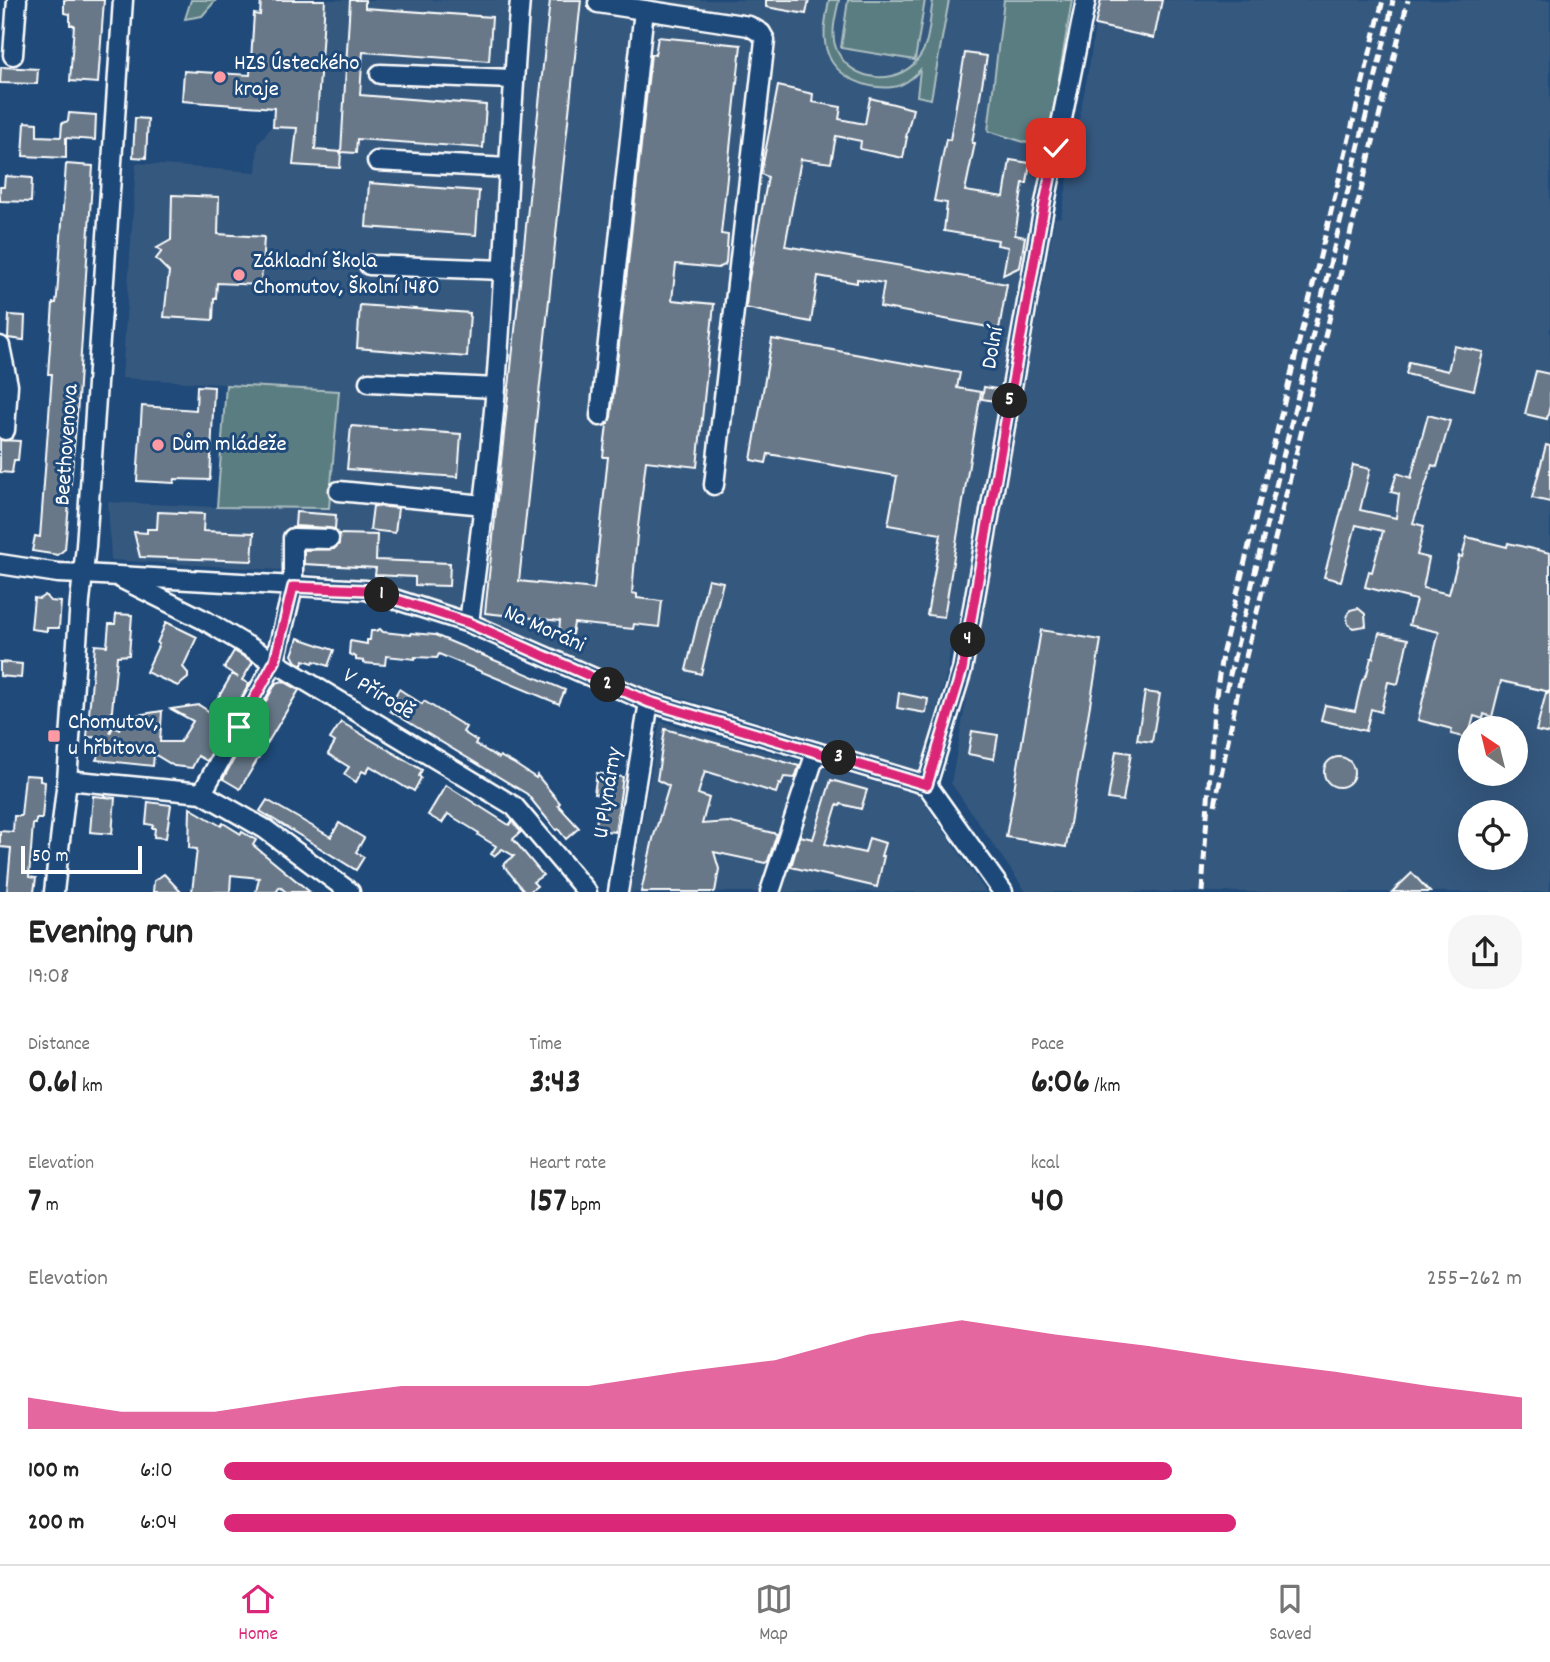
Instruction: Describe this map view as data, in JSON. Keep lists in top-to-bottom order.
{
  "streets": {
    "street": [
      "Dolní",
      "Beethovenova",
      "Na Moráni",
      "V Přírodě",
      "U Plynárny"
    ]
  },
  "crossings": [
    ["Dolní", "Na Moráni"],
    ["Beethovenova", "Na Moráni"],
    ["Na Moráni", "V Přírodě"],
    ["Na Moráni", "U Plynárny"]
  ],
  "places": {
    "other": ["HZS Ústeckého kraje", "Základní škola Chomutov, Školní 1480", "Dům mládeže"],
    "transit": ["Chomutov, u hřbitova"]
  },
  "scale_bar": "50 m",
  "north": "top left",
  "page": {
    "pins": [
      "5",
      "1",
      "4",
      "2",
      "3"
    ],
    "scale": "50 m",
    "heading": ["Evening run", "19:08"],
    "stats": [
      ["Distance", "0.61 km"],
      ["Time", "3:43"],
      ["Pace", "6:06 /km"],
      ["Elevation", "7 m"],
      ["Heart rate", "157 bpm"],
      ["kcal", "40"]
    ],
    "chart": ["Elevation", "255–262 m"],
    "list": [
      {
        "name": "100 m",
        "note": "6:10"
      },
      {
        "name": "200 m",
        "note": "6:04"
      }
    ],
    "tabs": ["Home", "Map", "Saved"]
  }
}
